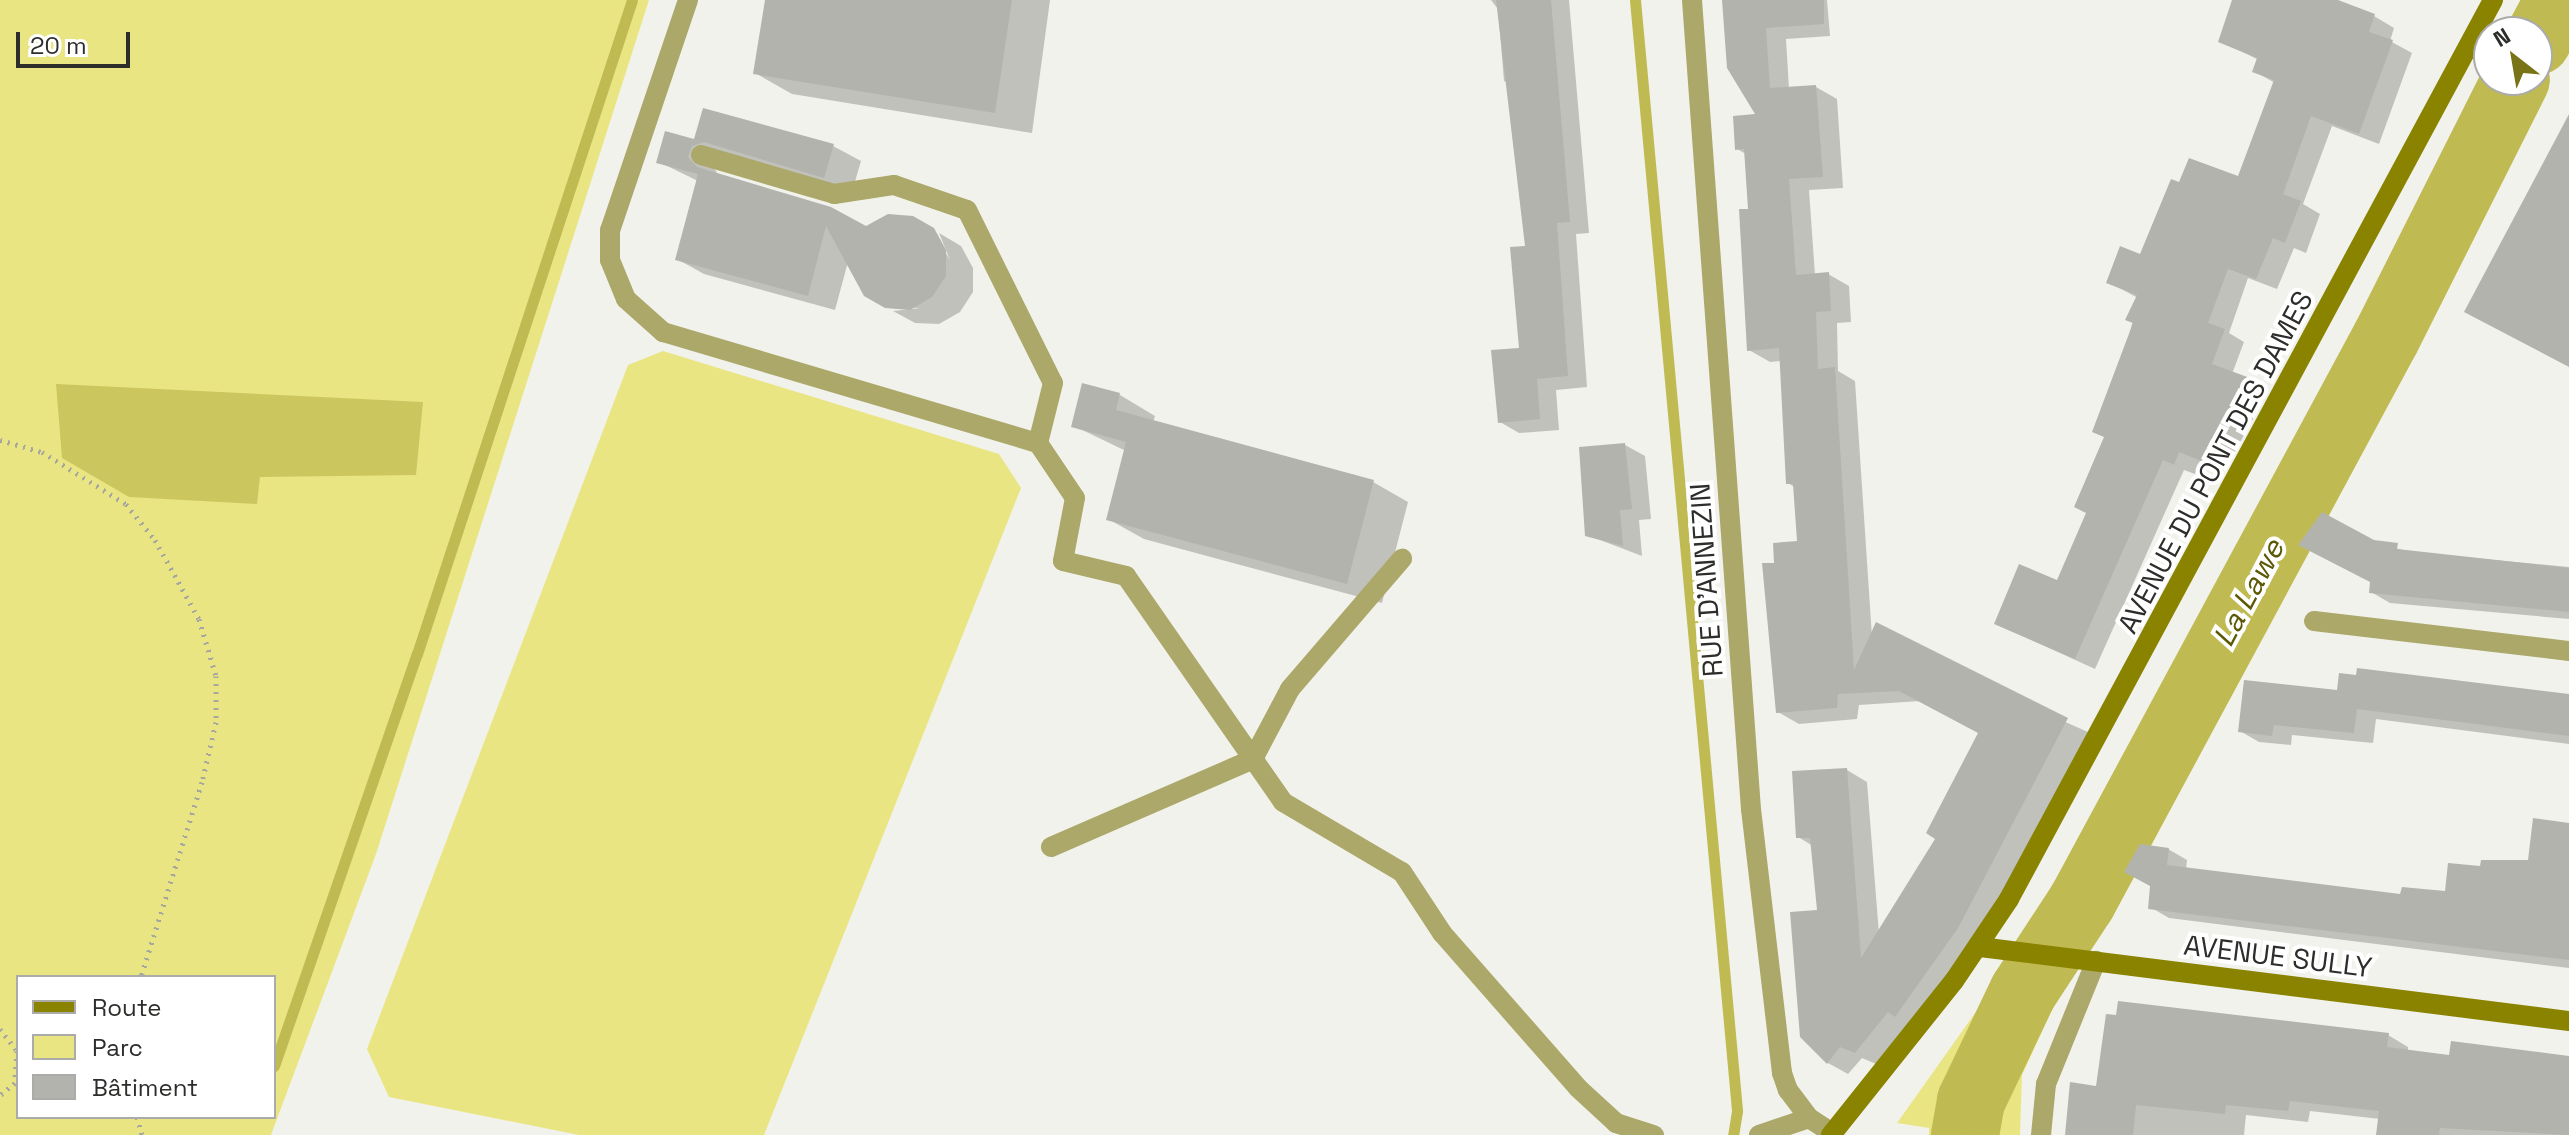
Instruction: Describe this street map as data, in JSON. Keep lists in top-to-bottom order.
{
  "streets": {
    "street": ["AVENUE DU PONT DES DAMES", "RUE D'ANNEZIN", "AVENUE SULLY"]
  },
  "crossings": [
    ["AVENUE DU PONT DES DAMES", "RUE D'ANNEZIN"],
    ["AVENUE DU PONT DES DAMES", "AVENUE SULLY"]
  ],
  "water": ["La Lawe"],
  "legend": ["Route", "Parc", "Bâtiment"],
  "scale_bar": "20 m",
  "north": "top left"
}
